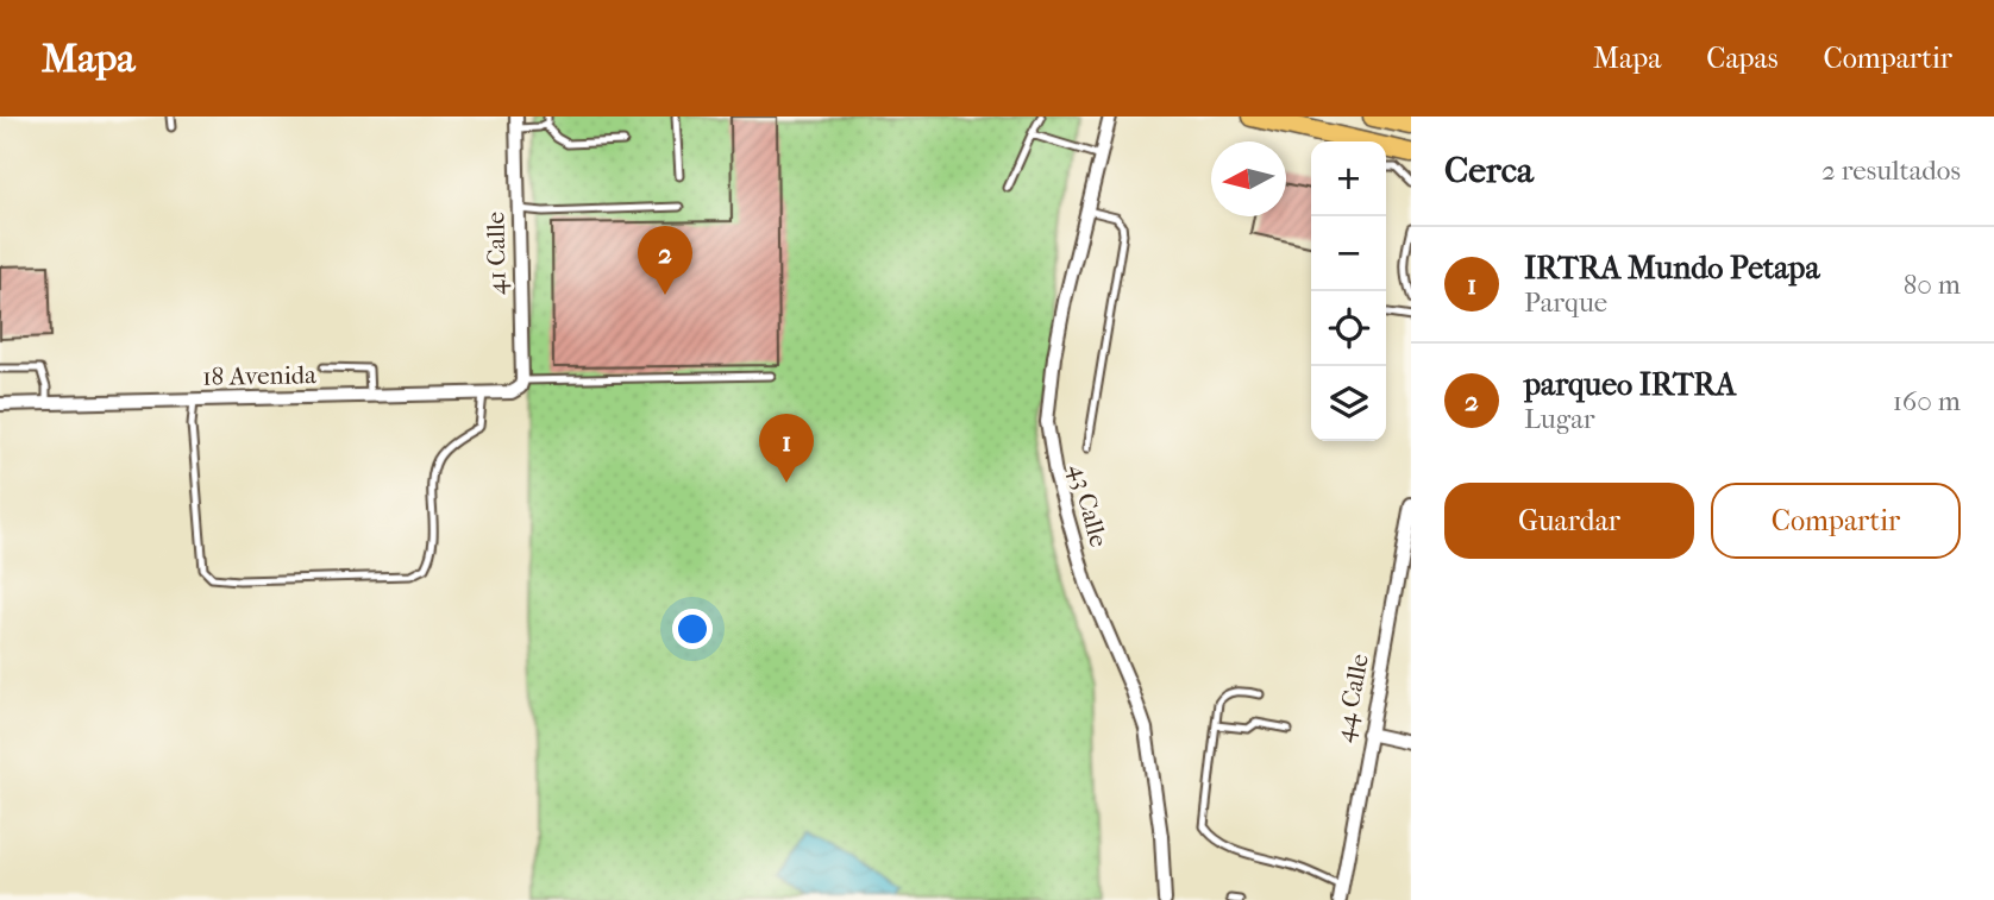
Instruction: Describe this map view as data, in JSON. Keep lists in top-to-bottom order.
{
  "streets": {
    "street": [
      "41 Calle",
      "18 Avenida",
      "43 Calle",
      "44 Calle"
    ]
  },
  "crossings": [
    ["41 Calle", "18 Avenida"]
  ],
  "north": "left",
  "page": {
    "header": "Mapa",
    "nav": ["Mapa", "Capas", "Compartir"],
    "heading": ["Cerca", "2 resultados"],
    "map_buttons": ["+", "−"],
    "list": [
      {
        "mark": "1",
        "name": "IRTRA Mundo Petapa",
        "note": "Parque",
        "value": "80 m"
      },
      {
        "mark": "2",
        "name": "parqueo IRTRA",
        "note": "Lugar",
        "value": "160 m"
      }
    ],
    "pins": ["2", "1"],
    "buttons": ["Guardar", "Compartir"]
  }
}
